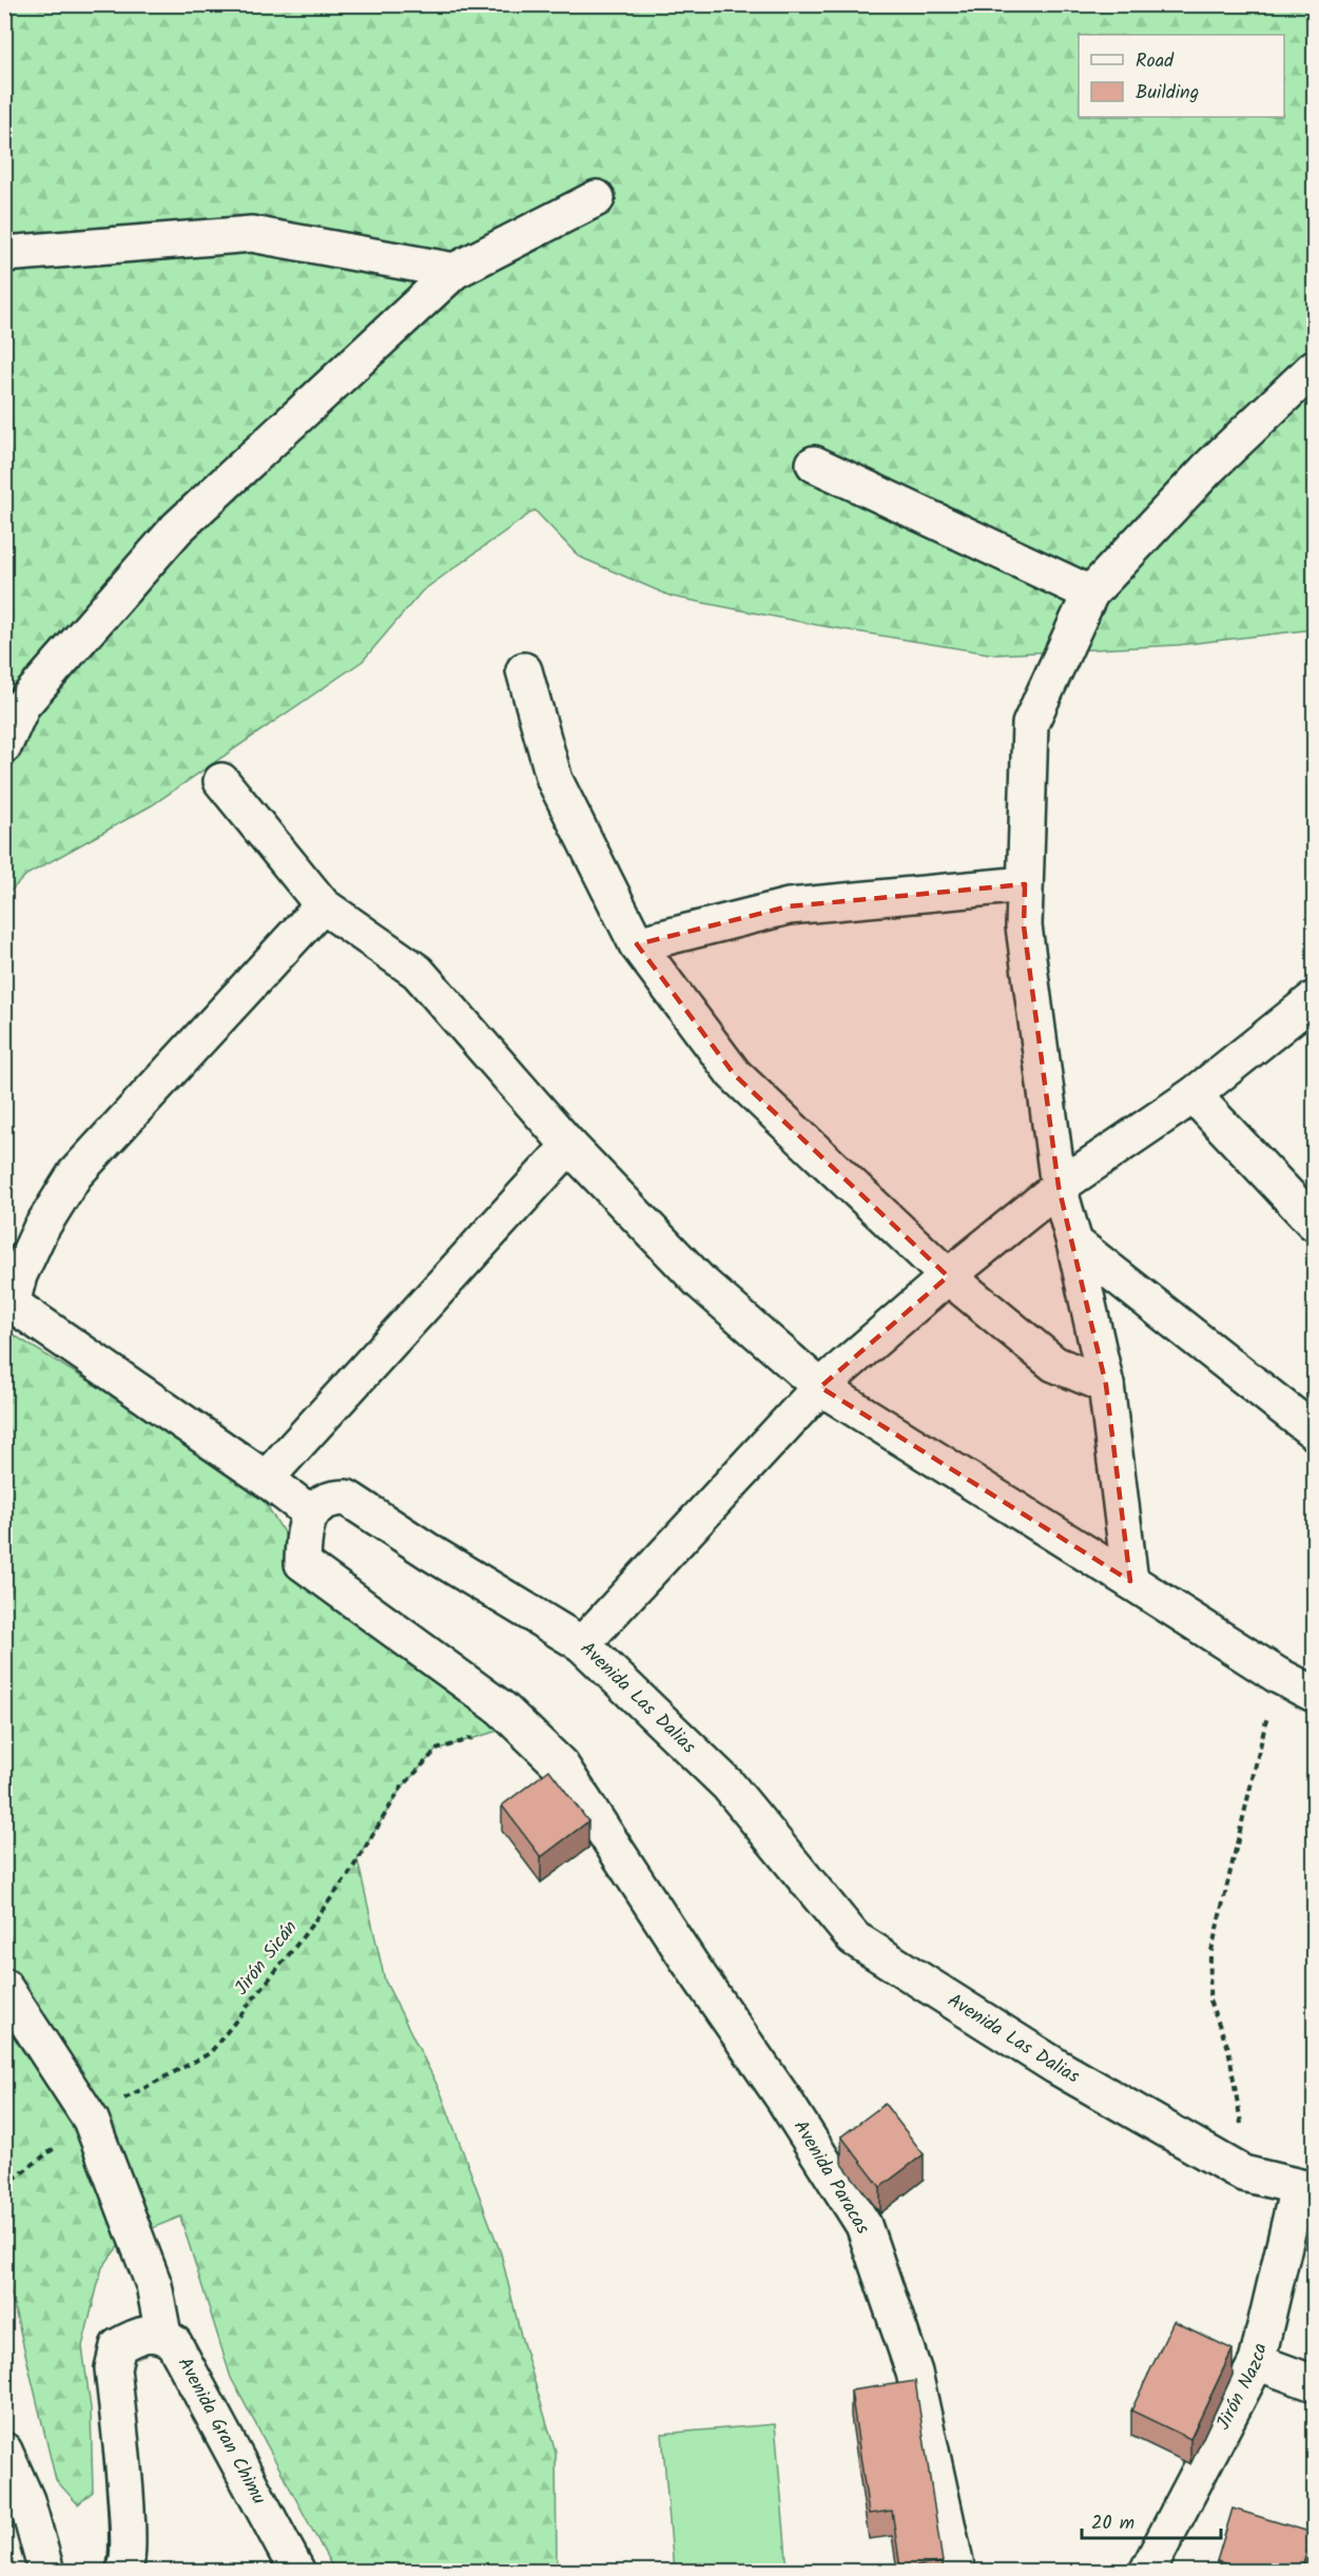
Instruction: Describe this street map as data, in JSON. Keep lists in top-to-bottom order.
{
  "streets": {
    "street": [
      "Avenida Las Dalias",
      "Avenida Paracas",
      "Jirón Nazca",
      "Avenida Gran Chimu"
    ],
    "path": ["Jirón Sicán"]
  },
  "crossings": [
    ["Avenida Las Dalias", "Jirón Nazca"],
    ["Jirón Sicán", "Avenida Paracas"]
  ],
  "legend": ["Road", "Building"],
  "scale_bar": "20 m"
}
